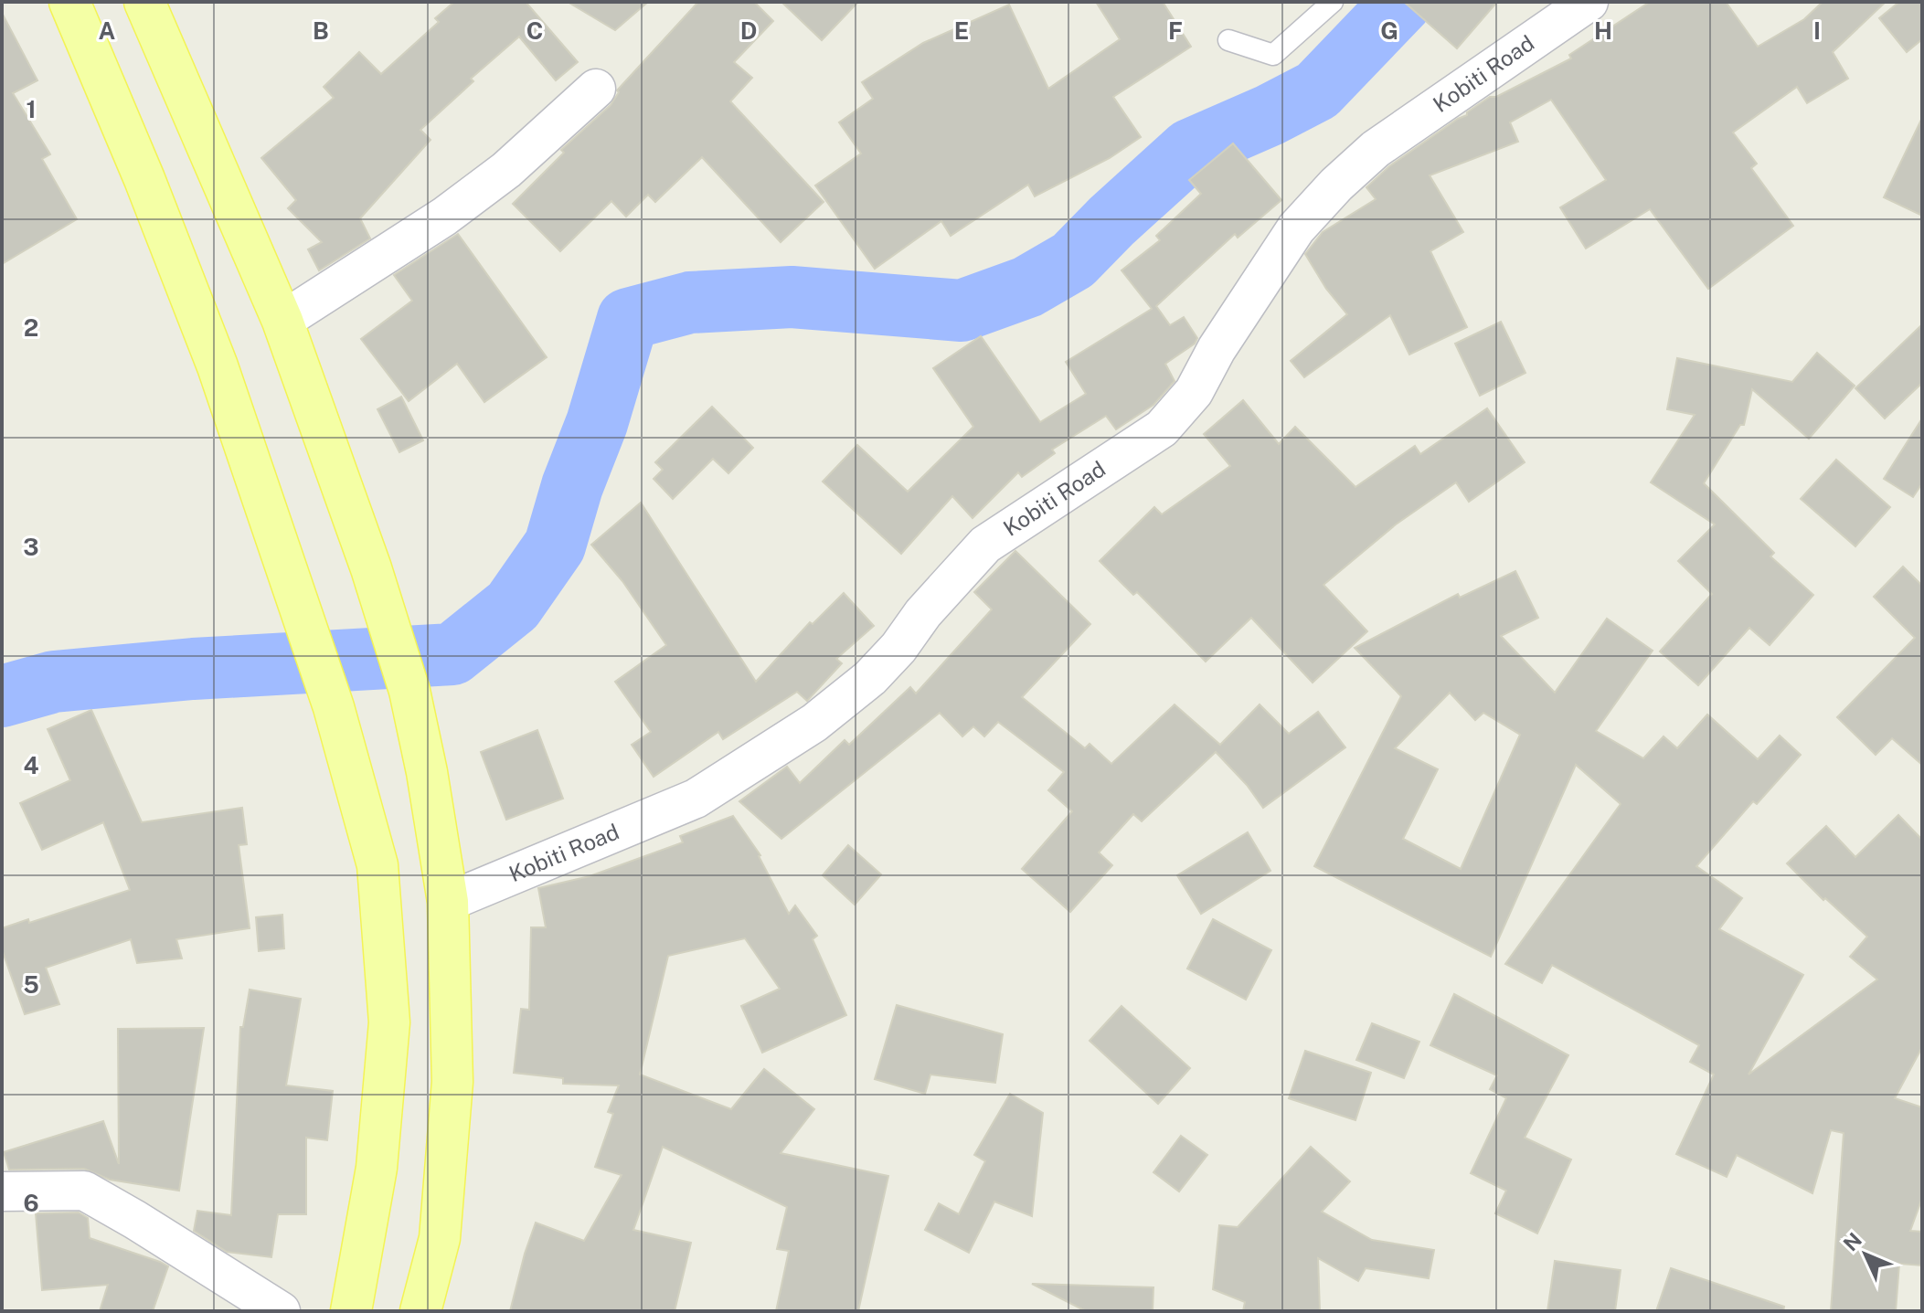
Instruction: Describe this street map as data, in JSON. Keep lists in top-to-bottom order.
{
  "streets": {
    "street": ["Kobiti Road"]
  },
  "north": "top left",
  "grid": {
    "columns": [
      "A",
      "B",
      "C",
      "D",
      "E",
      "F",
      "G",
      "H",
      "I"
    ],
    "rows": [
      "1",
      "2",
      "3",
      "4",
      "5",
      "6"
    ]
  }
}
